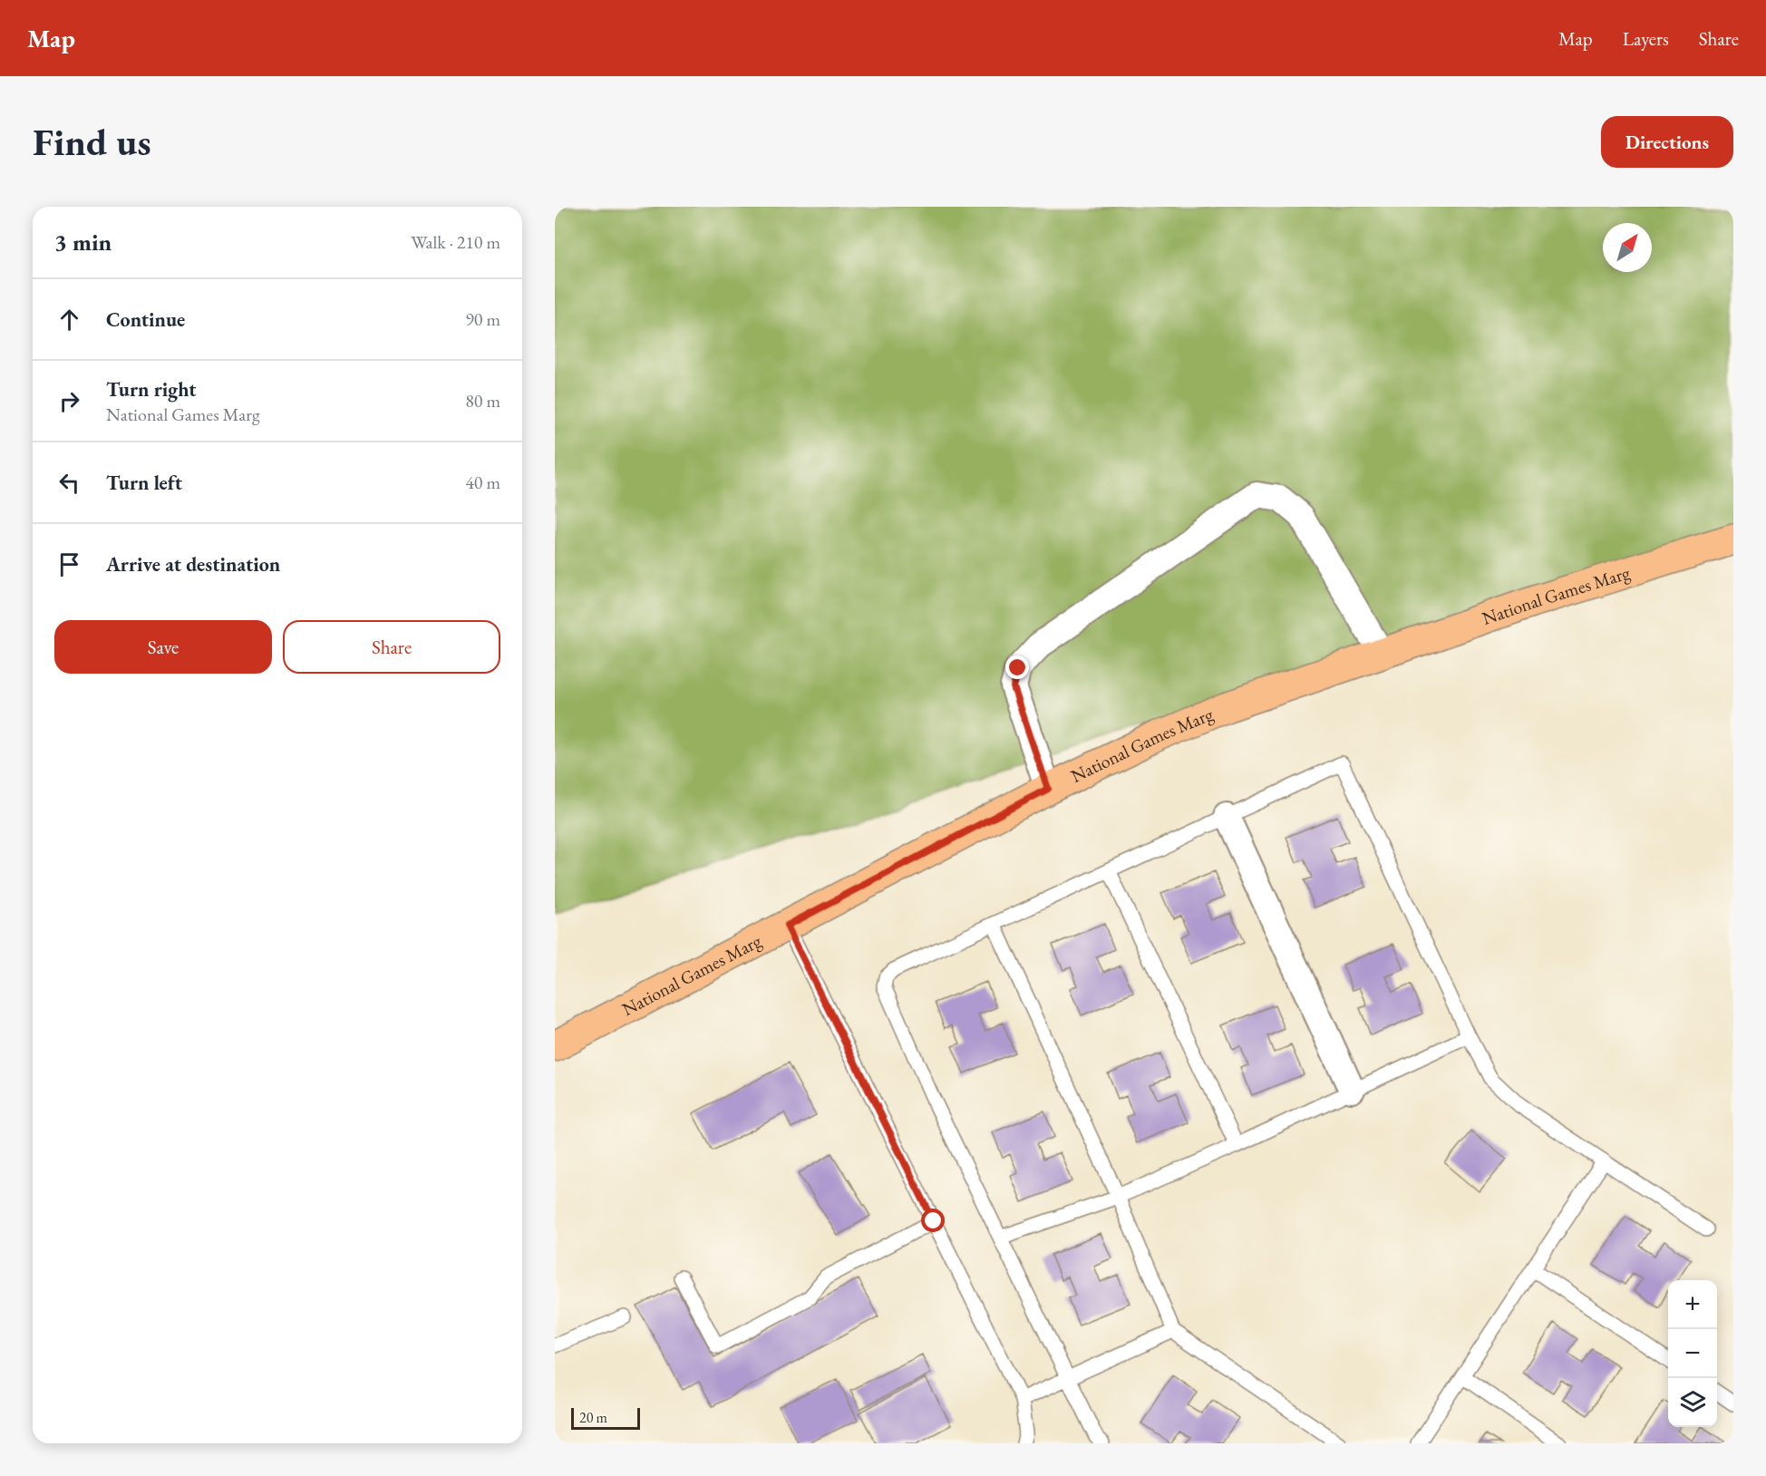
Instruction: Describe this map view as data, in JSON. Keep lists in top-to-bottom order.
{
  "streets": {
    "main road": ["National Games Marg"]
  },
  "scale_bar": "20 m",
  "north": "top right",
  "page": {
    "header": "Map",
    "nav": ["Map", "Layers", "Share"],
    "buttons": [
      "Directions",
      ["Save", "Share"]
    ],
    "title": "Find us",
    "heading": ["3 min", "Walk · 210 m"],
    "list": [
      ["Continue", "90 m"],
      ["Turn right", "National Games Marg", "80 m"],
      ["Turn left", "40 m"],
      "Arrive at destination"
    ],
    "map_buttons": ["+", "−"],
    "scale": "20 m"
  }
}
